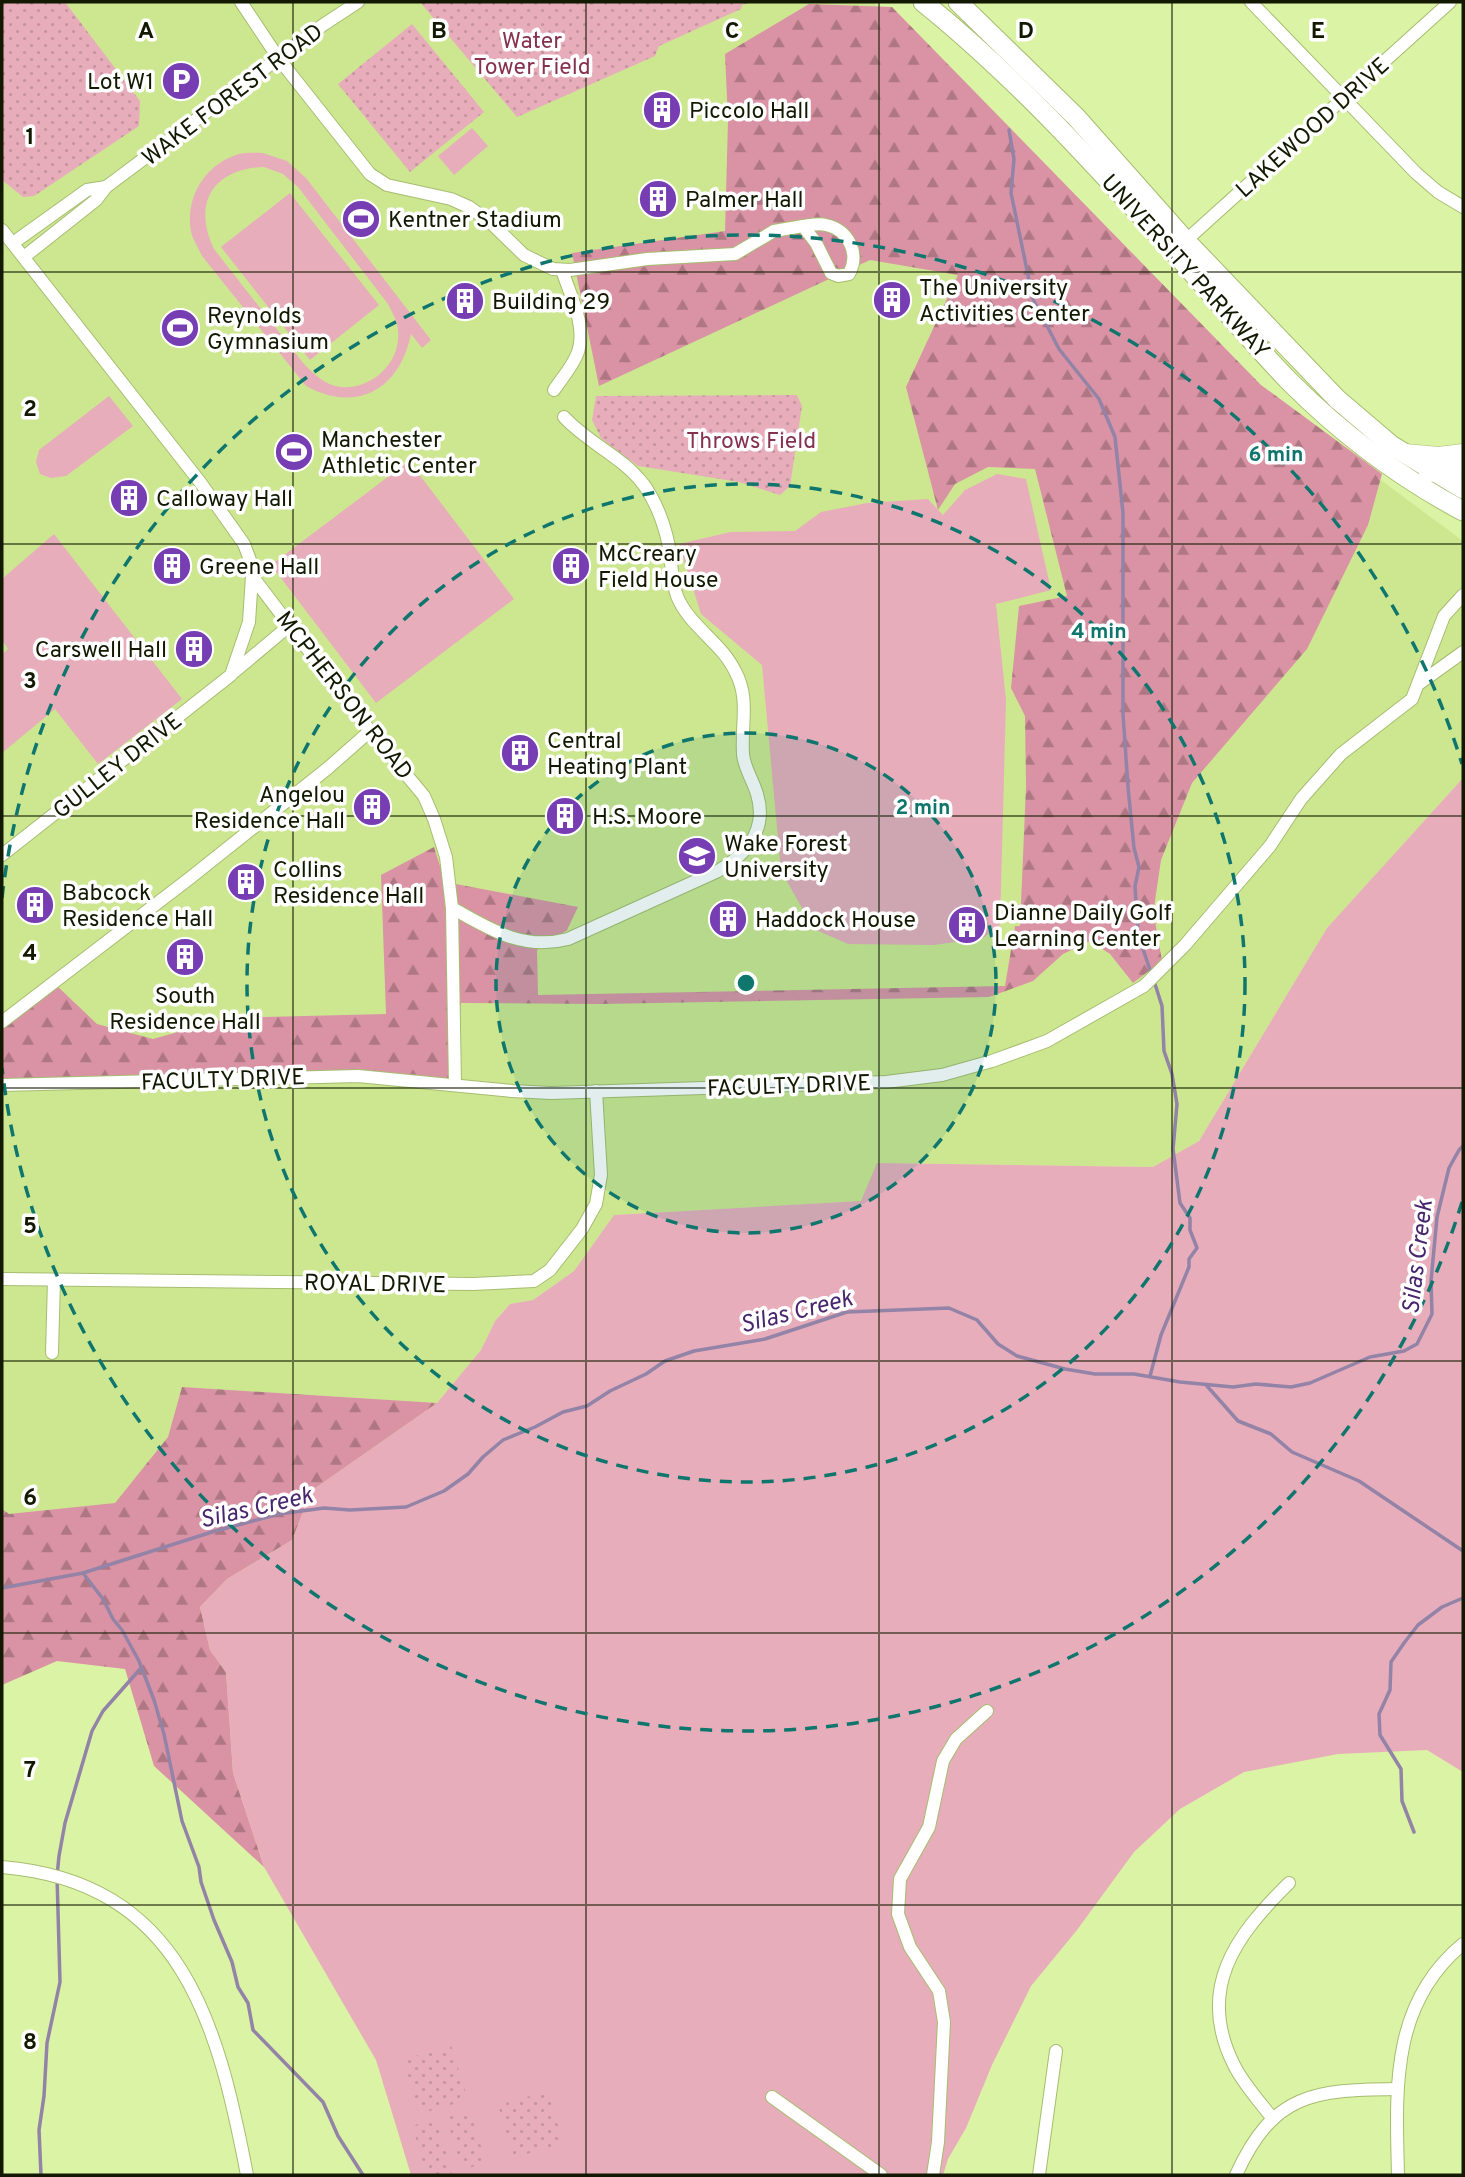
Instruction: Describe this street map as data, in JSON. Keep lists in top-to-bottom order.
{
  "streets": {
    "main road": ["UNIVERSITY PARKWAY"],
    "street": [
      "WAKE FOREST ROAD",
      "LAKEWOOD DRIVE",
      "MCPHERSON ROAD",
      "GULLEY DRIVE",
      "FACULTY DRIVE",
      "ROYAL DRIVE"
    ]
  },
  "crossings": [
    ["WAKE FOREST ROAD", "MCPHERSON ROAD"],
    ["LAKEWOOD DRIVE", "UNIVERSITY PARKWAY"],
    ["MCPHERSON ROAD", "GULLEY DRIVE"],
    ["MCPHERSON ROAD", "FACULTY DRIVE"],
    ["FACULTY DRIVE", "ROYAL DRIVE"]
  ],
  "water": ["Silas Creek"],
  "parks": ["Water Tower Field", "Throws Field"],
  "places": {
    "parking": ["Lot W1"],
    "building": [
      "Piccolo Hall",
      "Palmer Hall",
      "The University Activities Center",
      "Building 29",
      "Calloway Hall",
      "Greene Hall",
      "McCreary Field House",
      "Carswell Hall",
      "Central Heating Plant",
      "Angelou Residence Hall",
      "H.S. Moore",
      "Collins Residence Hall",
      "Babcock Residence Hall",
      "Haddock House",
      "Dianne Daily Golf Learning Center",
      "South Residence Hall"
    ],
    "sports": ["Kentner Stadium", "Reynolds Gymnasium", "Manchester Athletic Center"],
    "school or university": ["Wake Forest University"]
  },
  "grid": {
    "columns": [
      "A",
      "B",
      "C",
      "D",
      "E"
    ],
    "rows": [
      "1",
      "2",
      "3",
      "4",
      "5",
      "6",
      "7",
      "8"
    ]
  },
  "rings": ["6 min", "4 min", "2 min"]
}
